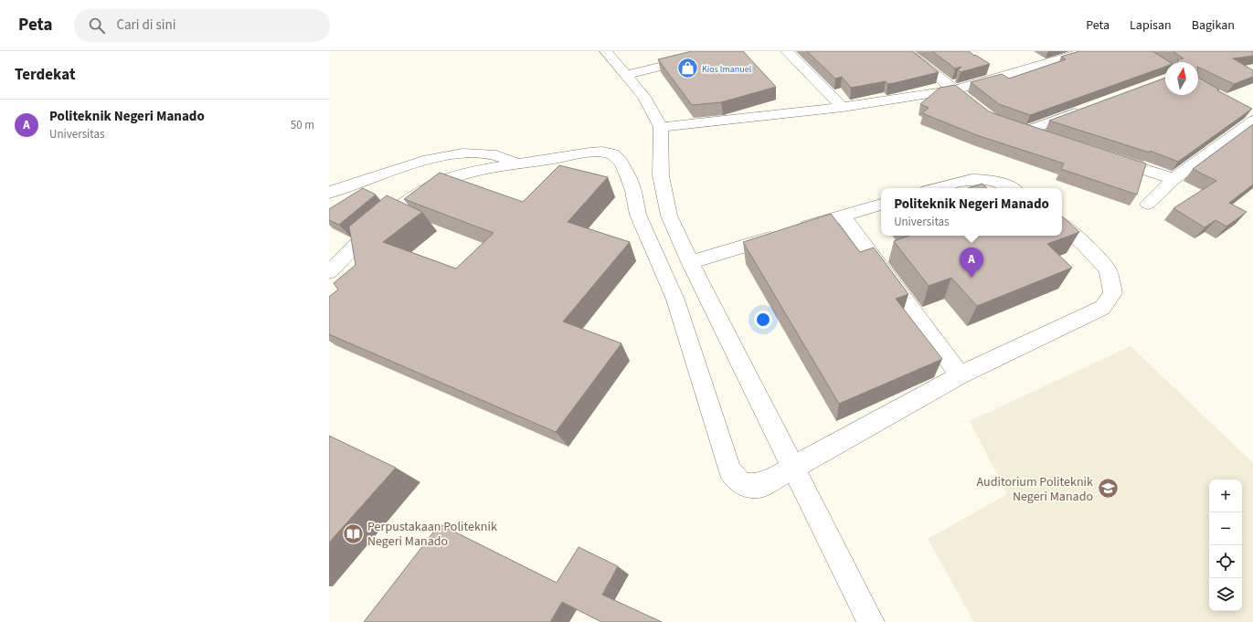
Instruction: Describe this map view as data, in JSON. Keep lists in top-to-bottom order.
{
  "places": {
    "shop": ["Kios Imanuel"],
    "school or university": ["Auditorium Politeknik Negeri Manado"],
    "library": ["Perpustakaan Politeknik Negeri Manado"]
  },
  "north": "top",
  "page": {
    "header": "Peta",
    "search": "Cari di sini",
    "nav": ["Peta", "Lapisan", "Bagikan"],
    "heading": "Terdekat",
    "list": [
      {
        "mark": "A",
        "name": "Politeknik Negeri Manado",
        "note": "Universitas",
        "value": "50 m"
      }
    ],
    "popup": ["Politeknik Negeri Manado", "Universitas"],
    "pins": "A",
    "map_buttons": ["+", "−"]
  }
}
